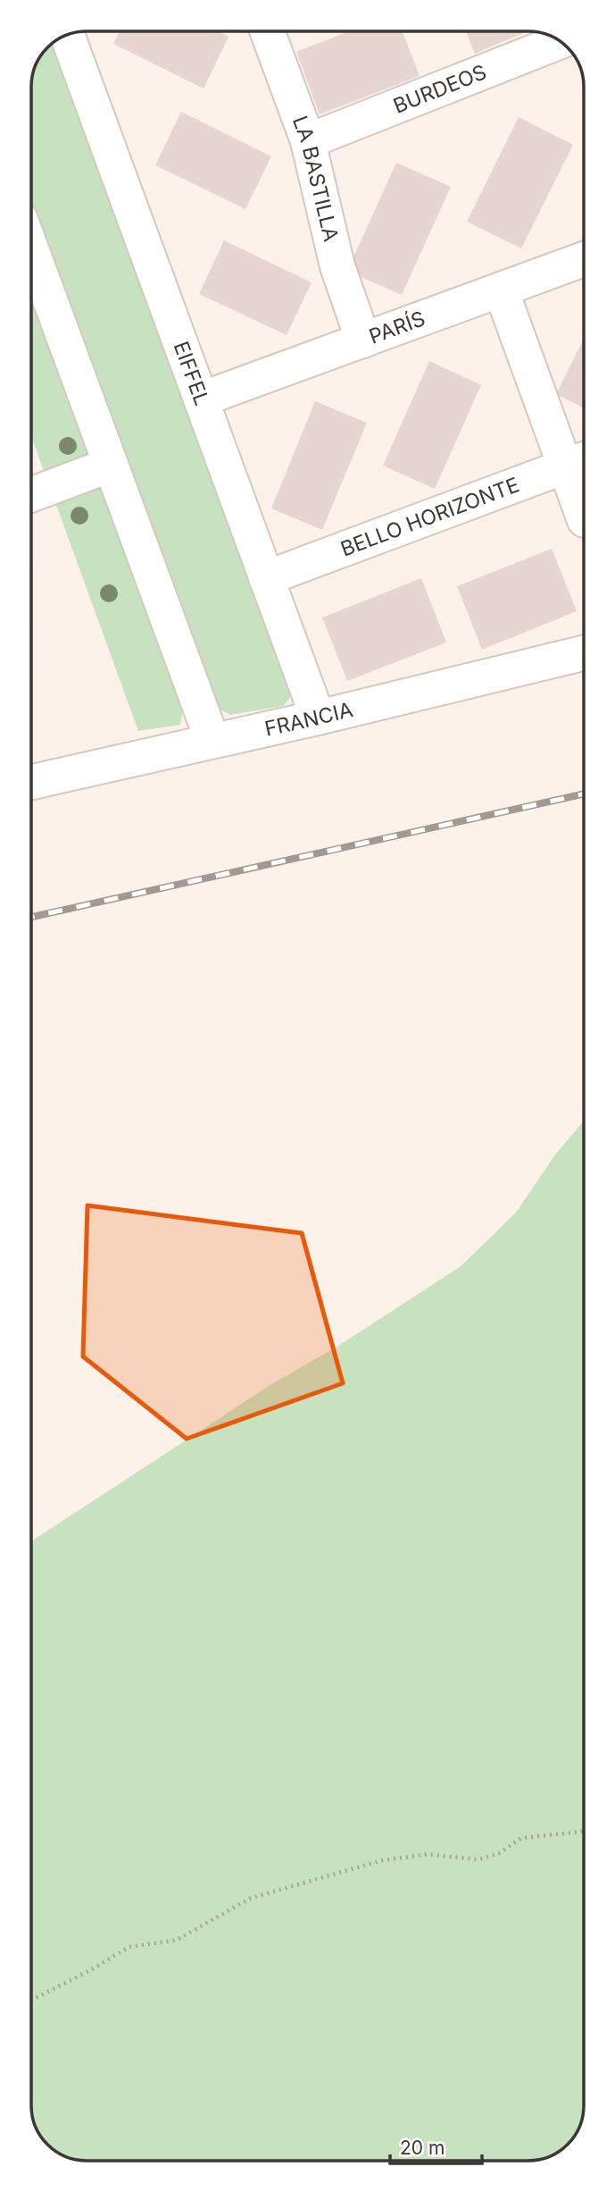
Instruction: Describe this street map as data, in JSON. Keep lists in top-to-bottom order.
{
  "streets": {
    "street": [
      "BURDEOS",
      "LA BASTILLA",
      "PARÍS",
      "EIFFEL",
      "BELLO HORIZONTE",
      "FRANCIA"
    ]
  },
  "crossings": [
    ["BURDEOS", "LA BASTILLA"],
    ["LA BASTILLA", "PARÍS"],
    ["PARÍS", "EIFFEL"],
    ["EIFFEL", "BELLO HORIZONTE"],
    ["EIFFEL", "FRANCIA"]
  ],
  "scale_bar": "20 m"
}
